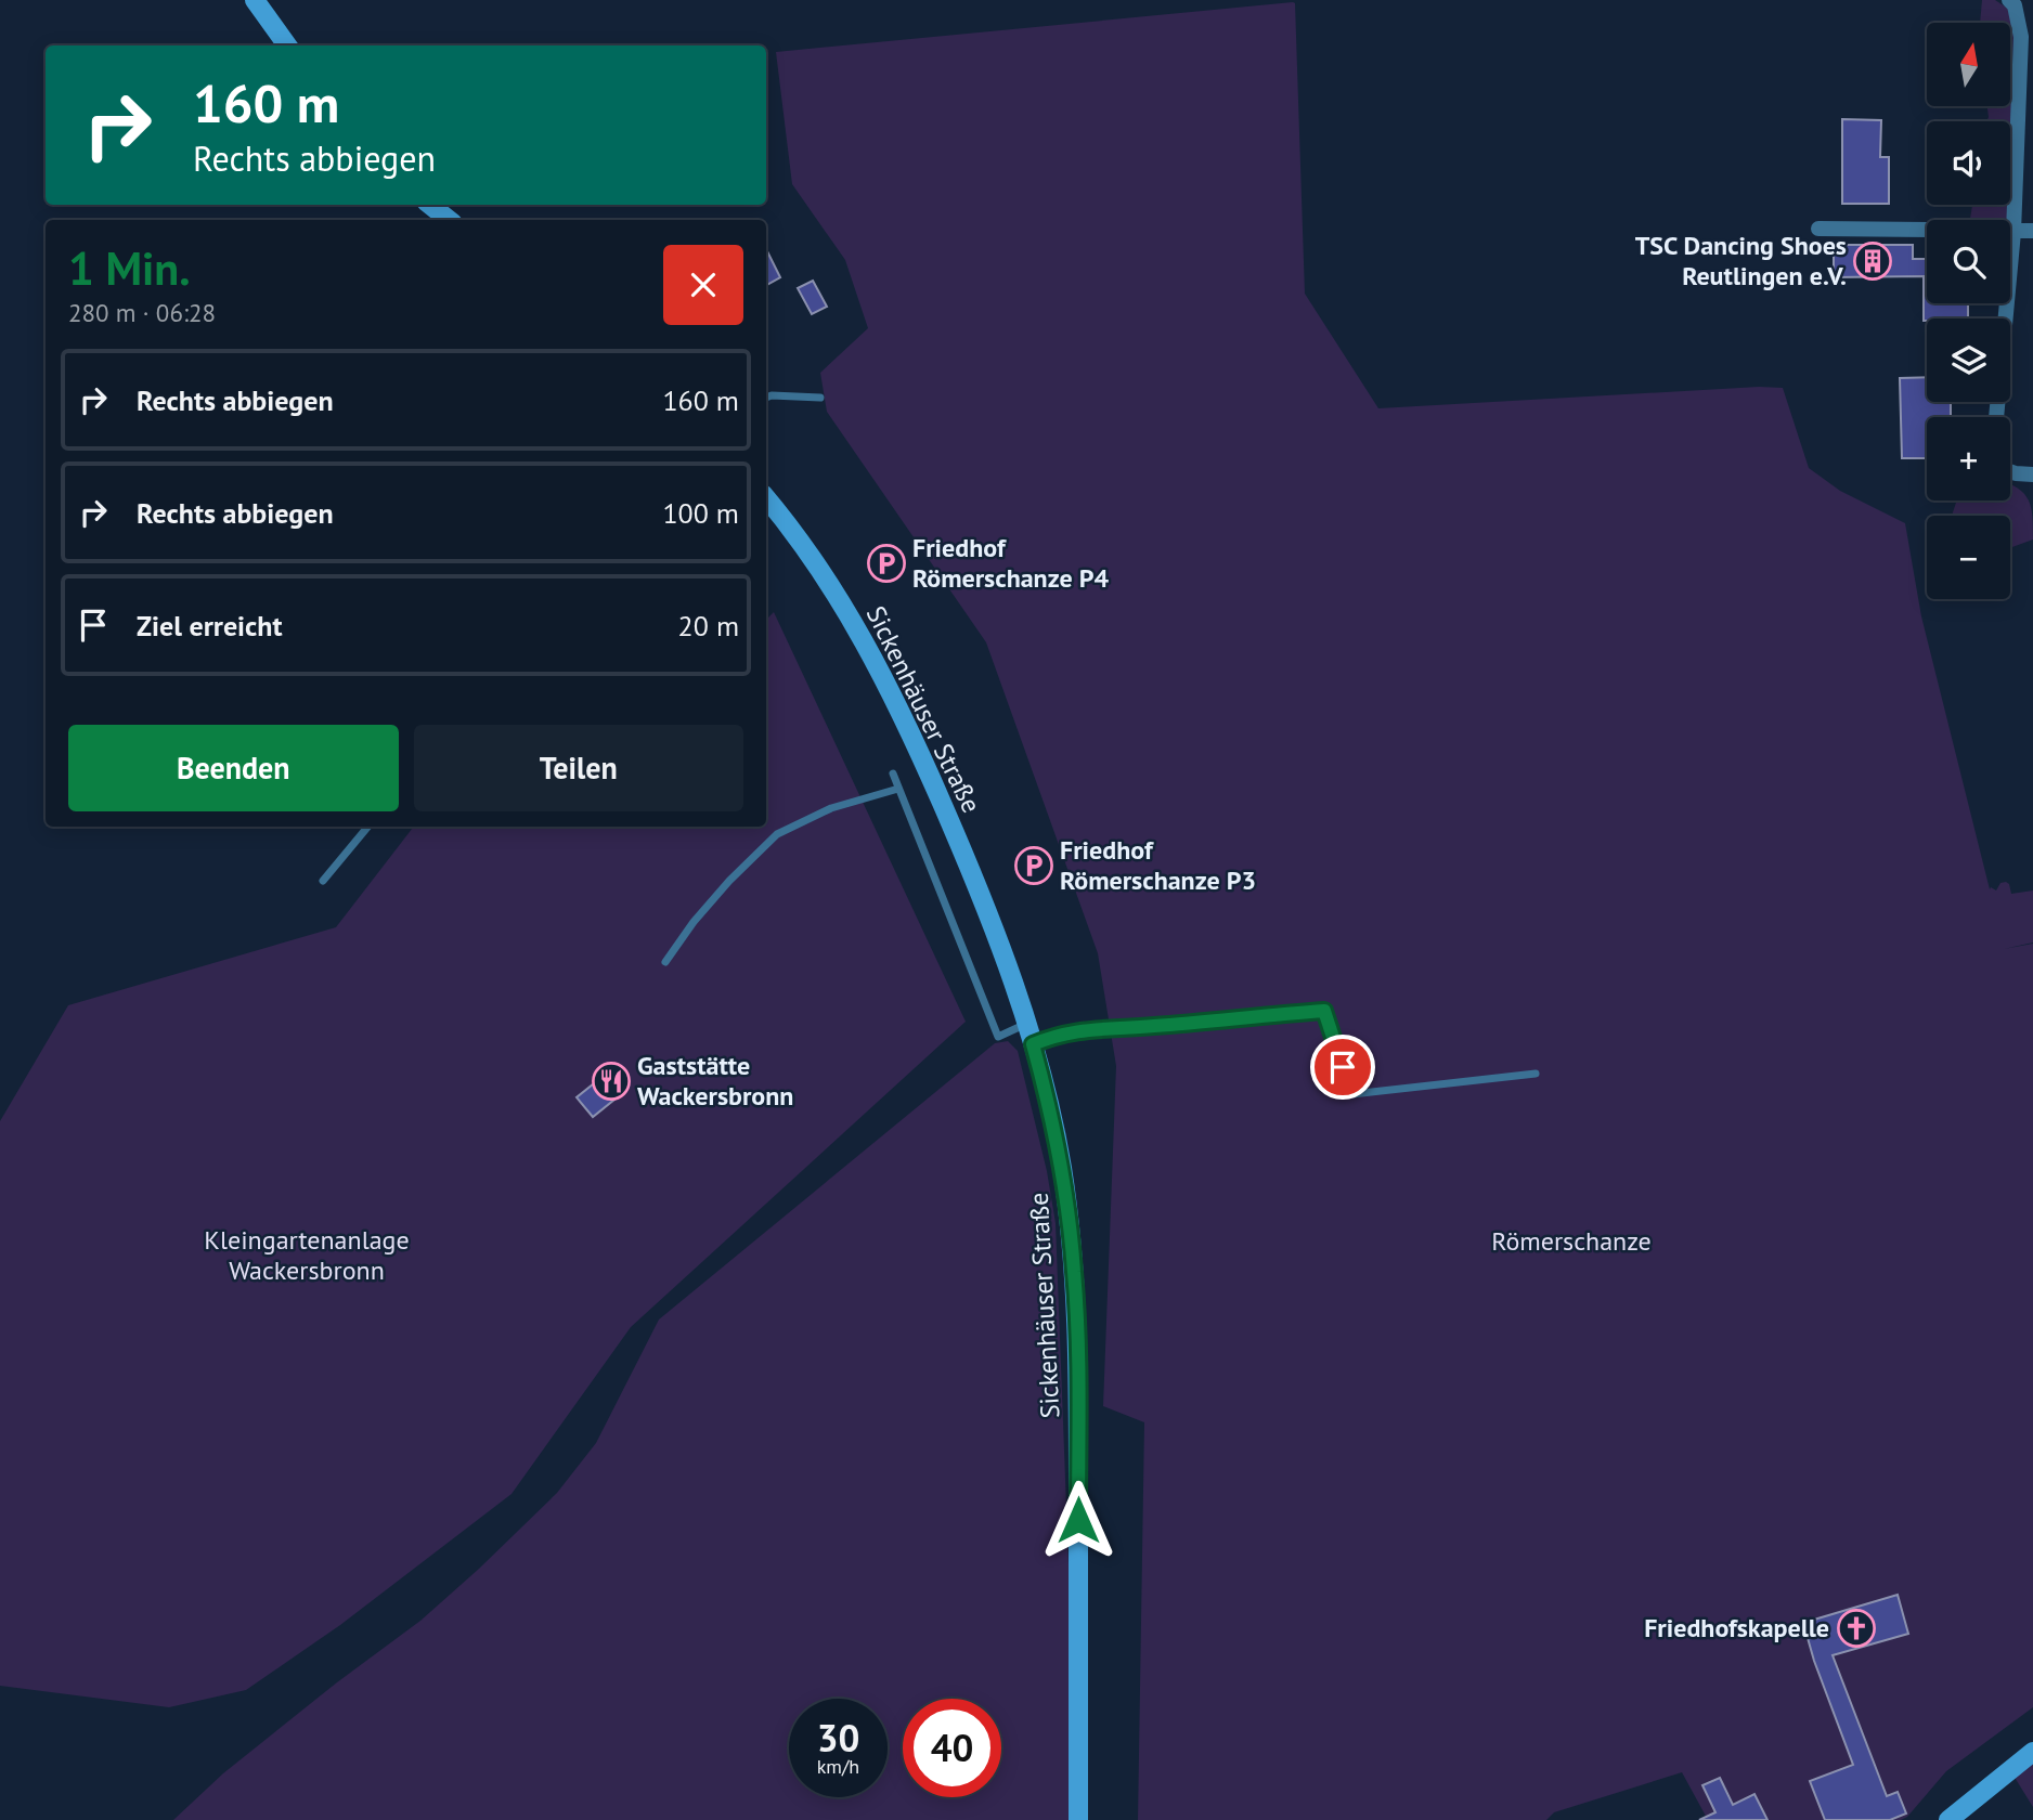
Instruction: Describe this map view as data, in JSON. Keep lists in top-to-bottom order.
{
  "streets": {
    "street": ["Sickenhäuser Straße"]
  },
  "parks": ["Kleingartenanlage Wackersbronn", "Römerschanze"],
  "places": {
    "building": ["TSC Dancing Shoes Reutlingen e.V."],
    "parking": ["Friedhof Römerschanze P4", "Friedhof Römerschanze P3"],
    "restaurant": ["Gaststätte Wackersbronn"],
    "church": ["Friedhofskapelle"]
  },
  "north": "top",
  "page": {
    "map_buttons": ["+", "−"],
    "turn": ["160 m", "Rechts abbiegen"],
    "heading": ["1 Min.", "280 m · 06:28"],
    "list": [
      {
        "name": "Rechts abbiegen",
        "value": "160 m"
      },
      {
        "name": "Rechts abbiegen",
        "value": "100 m"
      },
      {
        "name": "Ziel erreicht",
        "value": "20 m"
      }
    ],
    "buttons": ["Beenden", "Teilen"],
    "speed": "30 km/h",
    "limit": "40"
  }
}
